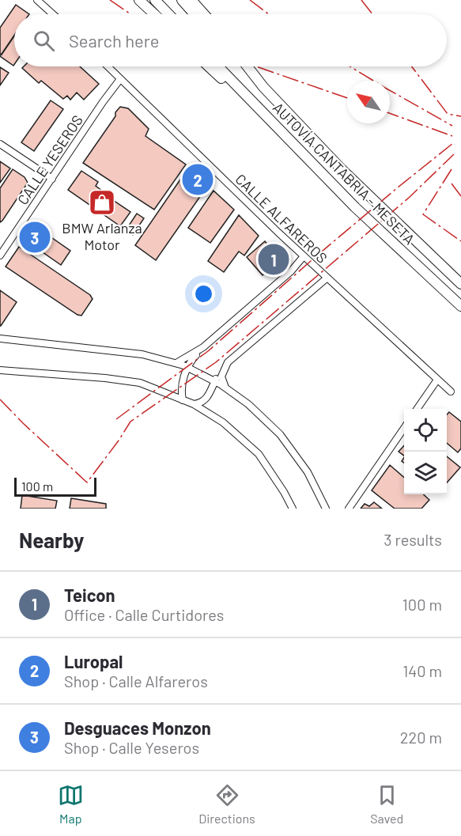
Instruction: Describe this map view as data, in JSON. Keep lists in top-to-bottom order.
{
  "streets": {
    "highway": ["AUTOVÍA CANTABRIA - MESETA"],
    "street": ["CALLE YESEROS", "CALLE ALFAREROS"]
  },
  "crossings": [
    ["CALLE YESEROS", "CALLE ALFAREROS"]
  ],
  "places": {
    "shop": ["BMW Arlanza Motor"]
  },
  "scale_bar": "100 m",
  "north": "top left",
  "page": {
    "search": "Search here",
    "pins": ["2", "3", "1"],
    "scale": "100 m",
    "heading": ["Nearby", "3 results"],
    "list": [
      {
        "mark": "1",
        "name": "Teicon",
        "note": "Office · Calle Curtidores",
        "value": "100 m"
      },
      {
        "mark": "2",
        "name": "Luropal",
        "note": "Shop · Calle Alfareros",
        "value": "140 m"
      },
      {
        "mark": "3",
        "name": "Desguaces Monzon",
        "note": "Shop · Calle Yeseros",
        "value": "220 m"
      }
    ],
    "nav": ["Map", "Directions", "Saved"]
  }
}
